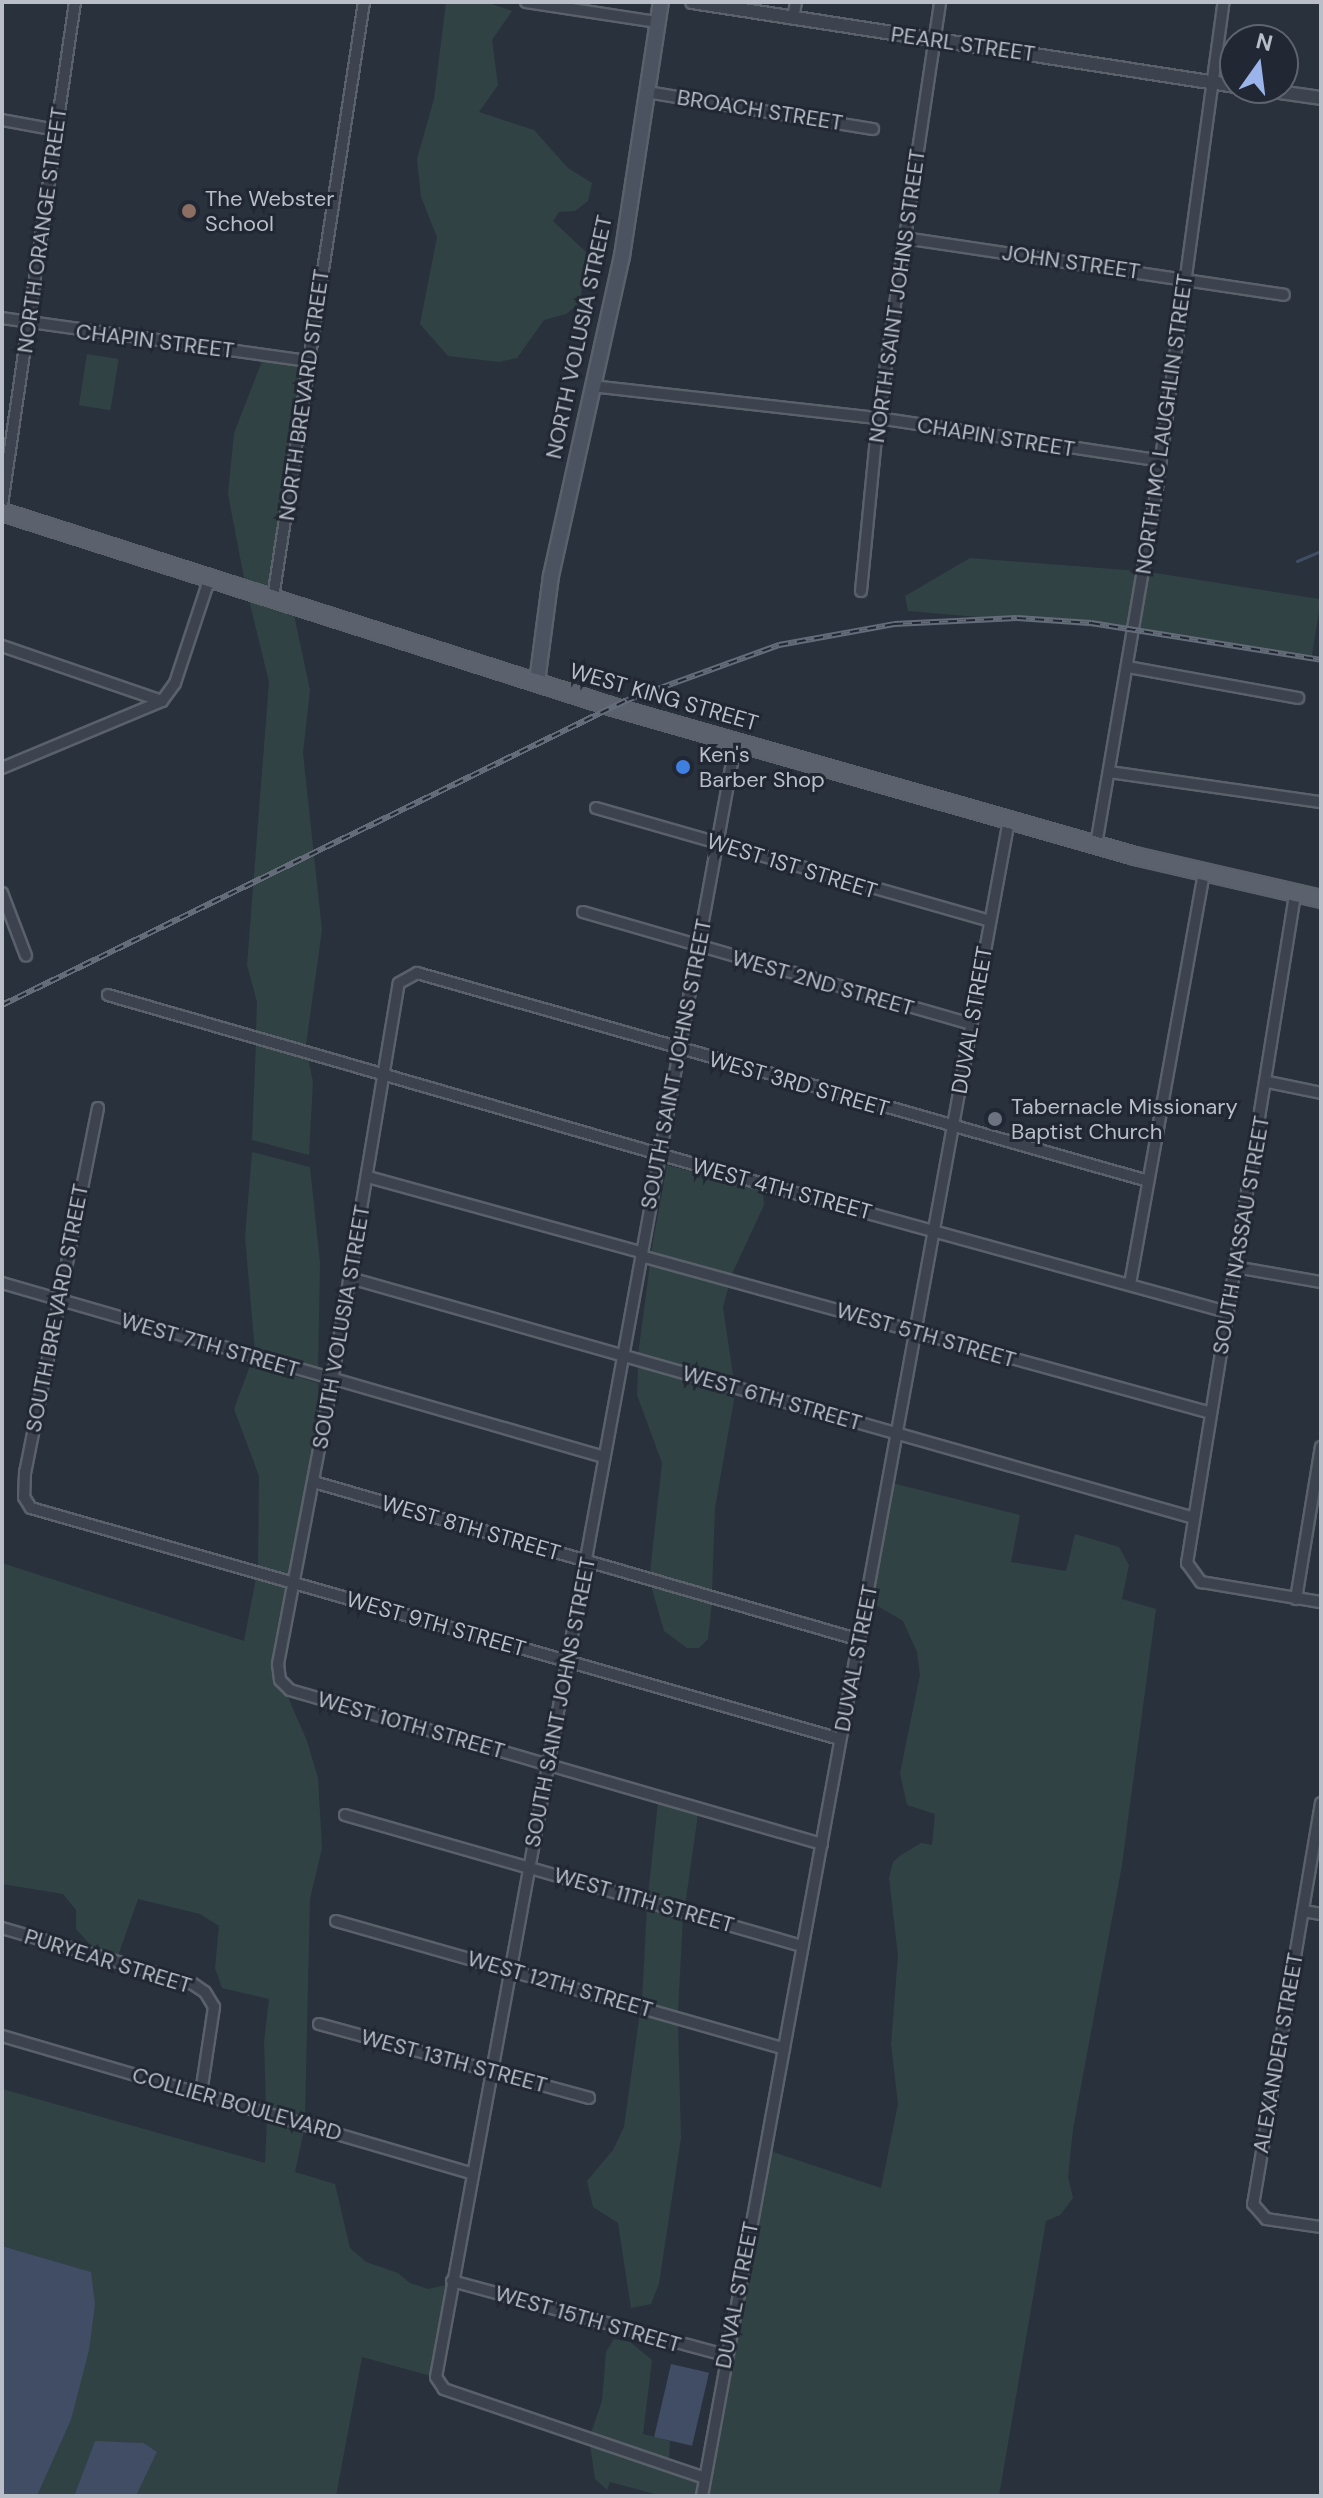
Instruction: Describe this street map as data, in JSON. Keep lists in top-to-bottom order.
{
  "streets": {
    "main road": ["NORTH VOLUSIA STREET", "WEST KING STREET"],
    "street": [
      "PEARL STREET",
      "BROACH STREET",
      "NORTH ORANGE STREET",
      "JOHN STREET",
      "NORTH SAINT JOHNS STREET",
      "CHAPIN STREET",
      "NORTH BREVARD STREET",
      "NORTH MC LAUGHLIN STREET",
      "WEST 1ST STREET",
      "WEST 2ND STREET",
      "DUVAL STREET",
      "SOUTH SAINT JOHNS STREET",
      "WEST 3RD STREET",
      "WEST 4TH STREET",
      "SOUTH NASSAU STREET",
      "SOUTH BREVARD STREET",
      "SOUTH VOLUSIA STREET",
      "WEST 5TH STREET",
      "WEST 7TH STREET",
      "WEST 6TH STREET",
      "WEST 8TH STREET",
      "WEST 9TH STREET",
      "WEST 10TH STREET",
      "WEST 11TH STREET",
      "PURYEAR STREET",
      "WEST 12TH STREET",
      "ALEXANDER STREET",
      "WEST 13TH STREET",
      "COLLIER BOULEVARD",
      "WEST 15TH STREET"
    ]
  },
  "crossings": [
    ["PEARL STREET", "NORTH SAINT JOHNS STREET"],
    ["PEARL STREET", "NORTH MC LAUGHLIN STREET"],
    ["BROACH STREET", "NORTH VOLUSIA STREET"],
    ["NORTH ORANGE STREET", "CHAPIN STREET"],
    ["JOHN STREET", "NORTH SAINT JOHNS STREET"],
    ["JOHN STREET", "NORTH MC LAUGHLIN STREET"],
    ["NORTH SAINT JOHNS STREET", "CHAPIN STREET"],
    ["NORTH VOLUSIA STREET", "CHAPIN STREET"],
    ["NORTH VOLUSIA STREET", "WEST KING STREET"],
    ["CHAPIN STREET", "NORTH BREVARD STREET"],
    ["CHAPIN STREET", "NORTH MC LAUGHLIN STREET"],
    ["NORTH BREVARD STREET", "WEST KING STREET"],
    ["NORTH MC LAUGHLIN STREET", "WEST KING STREET"],
    ["WEST KING STREET", "DUVAL STREET"],
    ["WEST KING STREET", "SOUTH SAINT JOHNS STREET"],
    ["WEST KING STREET", "SOUTH NASSAU STREET"],
    ["WEST 1ST STREET", "DUVAL STREET"],
    ["WEST 1ST STREET", "SOUTH SAINT JOHNS STREET"],
    ["WEST 2ND STREET", "DUVAL STREET"],
    ["WEST 2ND STREET", "SOUTH SAINT JOHNS STREET"],
    ["DUVAL STREET", "SOUTH SAINT JOHNS STREET"],
    ["DUVAL STREET", "WEST 3RD STREET"],
    ["DUVAL STREET", "WEST 4TH STREET"],
    ["DUVAL STREET", "WEST 5TH STREET"],
    ["DUVAL STREET", "WEST 6TH STREET"],
    ["DUVAL STREET", "WEST 8TH STREET"],
    ["DUVAL STREET", "WEST 9TH STREET"],
    ["DUVAL STREET", "WEST 10TH STREET"],
    ["DUVAL STREET", "WEST 11TH STREET"],
    ["DUVAL STREET", "WEST 12TH STREET"],
    ["DUVAL STREET", "WEST 15TH STREET"],
    ["SOUTH SAINT JOHNS STREET", "WEST 3RD STREET"],
    ["SOUTH SAINT JOHNS STREET", "WEST 4TH STREET"],
    ["SOUTH SAINT JOHNS STREET", "WEST 5TH STREET"],
    ["SOUTH SAINT JOHNS STREET", "WEST 7TH STREET"],
    ["SOUTH SAINT JOHNS STREET", "WEST 6TH STREET"],
    ["SOUTH SAINT JOHNS STREET", "WEST 8TH STREET"],
    ["SOUTH SAINT JOHNS STREET", "WEST 9TH STREET"],
    ["SOUTH SAINT JOHNS STREET", "WEST 10TH STREET"],
    ["SOUTH SAINT JOHNS STREET", "WEST 11TH STREET"],
    ["SOUTH SAINT JOHNS STREET", "WEST 12TH STREET"],
    ["SOUTH SAINT JOHNS STREET", "WEST 13TH STREET"],
    ["SOUTH SAINT JOHNS STREET", "COLLIER BOULEVARD"],
    ["SOUTH SAINT JOHNS STREET", "WEST 15TH STREET"],
    ["WEST 3RD STREET", "SOUTH VOLUSIA STREET"],
    ["WEST 4TH STREET", "SOUTH NASSAU STREET"],
    ["WEST 4TH STREET", "SOUTH VOLUSIA STREET"],
    ["SOUTH NASSAU STREET", "WEST 5TH STREET"],
    ["SOUTH NASSAU STREET", "WEST 6TH STREET"],
    ["SOUTH BREVARD STREET", "WEST 7TH STREET"],
    ["SOUTH BREVARD STREET", "WEST 9TH STREET"],
    ["SOUTH VOLUSIA STREET", "WEST 5TH STREET"],
    ["SOUTH VOLUSIA STREET", "WEST 7TH STREET"],
    ["SOUTH VOLUSIA STREET", "WEST 6TH STREET"],
    ["SOUTH VOLUSIA STREET", "WEST 8TH STREET"],
    ["SOUTH VOLUSIA STREET", "WEST 9TH STREET"],
    ["SOUTH VOLUSIA STREET", "WEST 10TH STREET"],
    ["PURYEAR STREET", "COLLIER BOULEVARD"]
  ],
  "places": ["The Webster School", "Ken's Barber Shop", "Tabernacle Missionary Baptist Church"],
  "north": "top"
}
